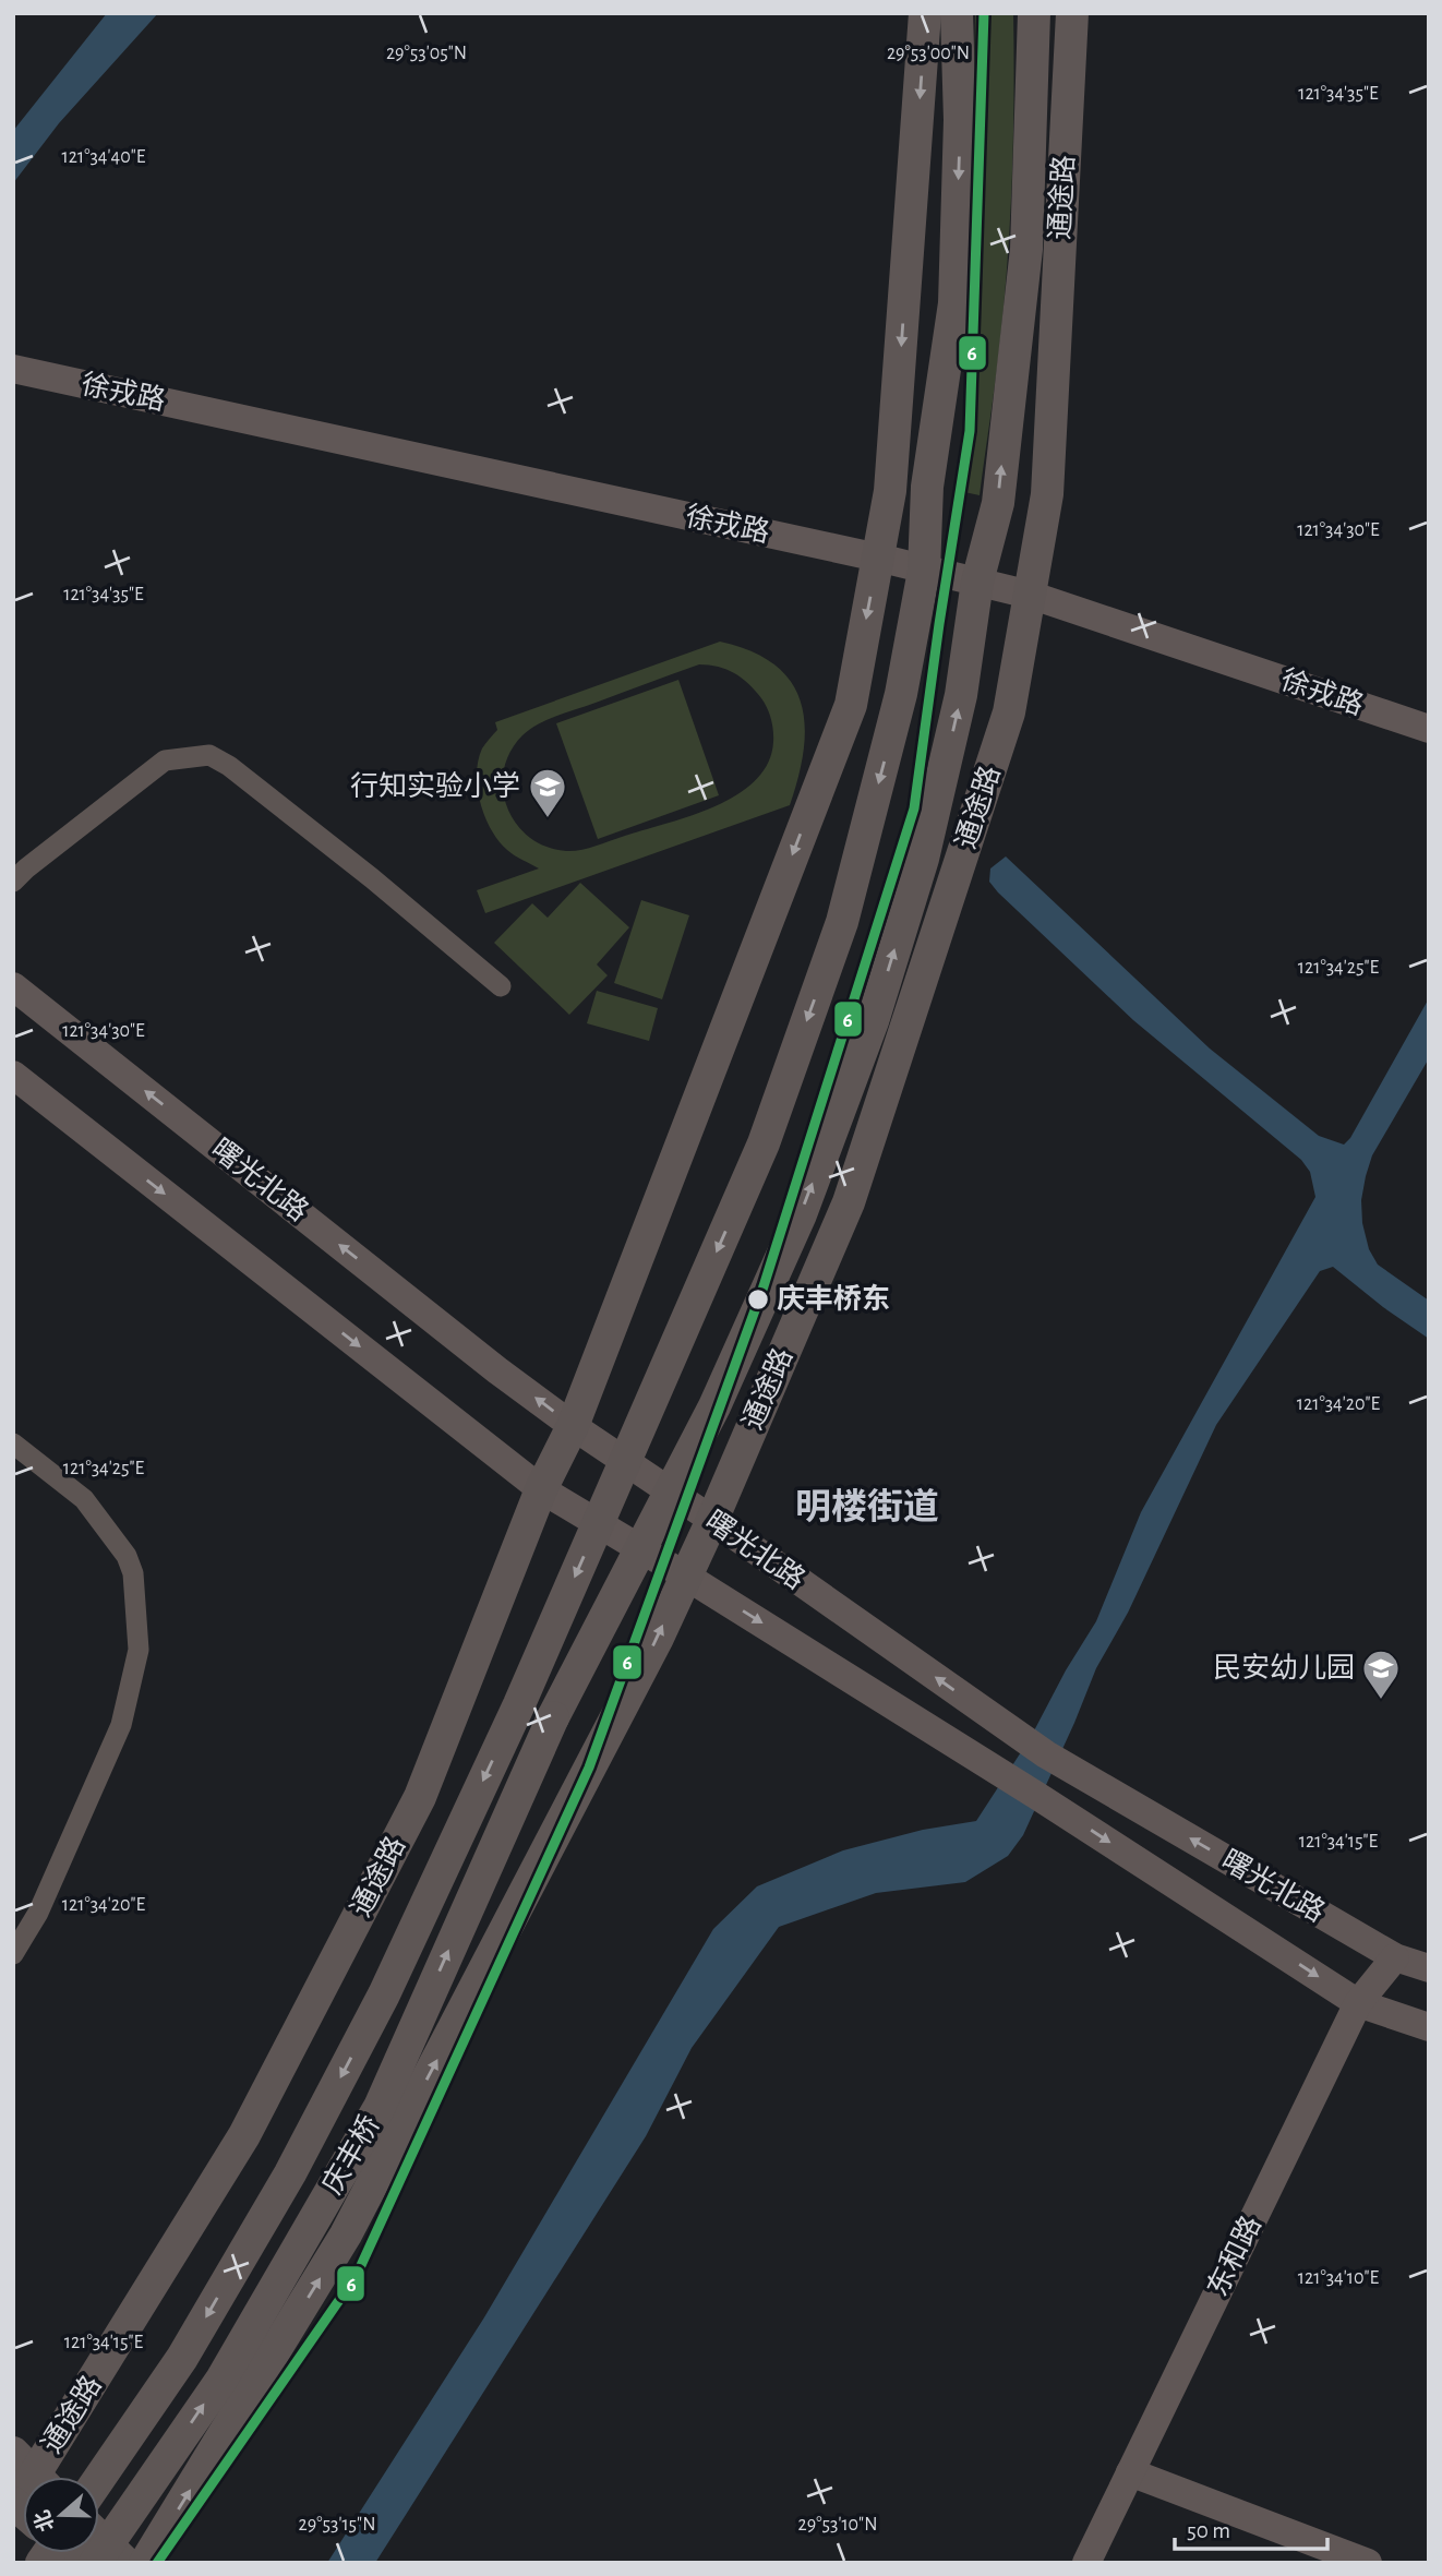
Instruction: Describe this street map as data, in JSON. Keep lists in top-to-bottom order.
{
  "streets": {
    "main road": [
      "通途路",
      "徐戎路",
      "曙光北路",
      "庆丰桥",
      "东和路"
    ]
  },
  "crossings": [
    ["通途路", "徐戎路"],
    ["通途路", "曙光北路"],
    ["通途路", "庆丰桥"],
    ["曙光北路", "庆丰桥"],
    ["曙光北路", "东和路"]
  ],
  "districts": ["明楼街道"],
  "places": {
    "school or university": ["行知实验小学", "民安幼儿园"],
    "other": ["庆丰桥东"]
  },
  "lines": ["transit line 6"],
  "scale_bar": "50 m",
  "north": "left",
  "coordinates": [
    "29°53'05\"N",
    "29°53'00\"N",
    "121°34'35\"E",
    "121°34'40\"E",
    "121°34'30\"E",
    "121°34'25\"E",
    "121°34'20\"E",
    "121°34'15\"E",
    "121°34'10\"E",
    "29°53'15\"N",
    "29°53'10\"N"
  ]
}
